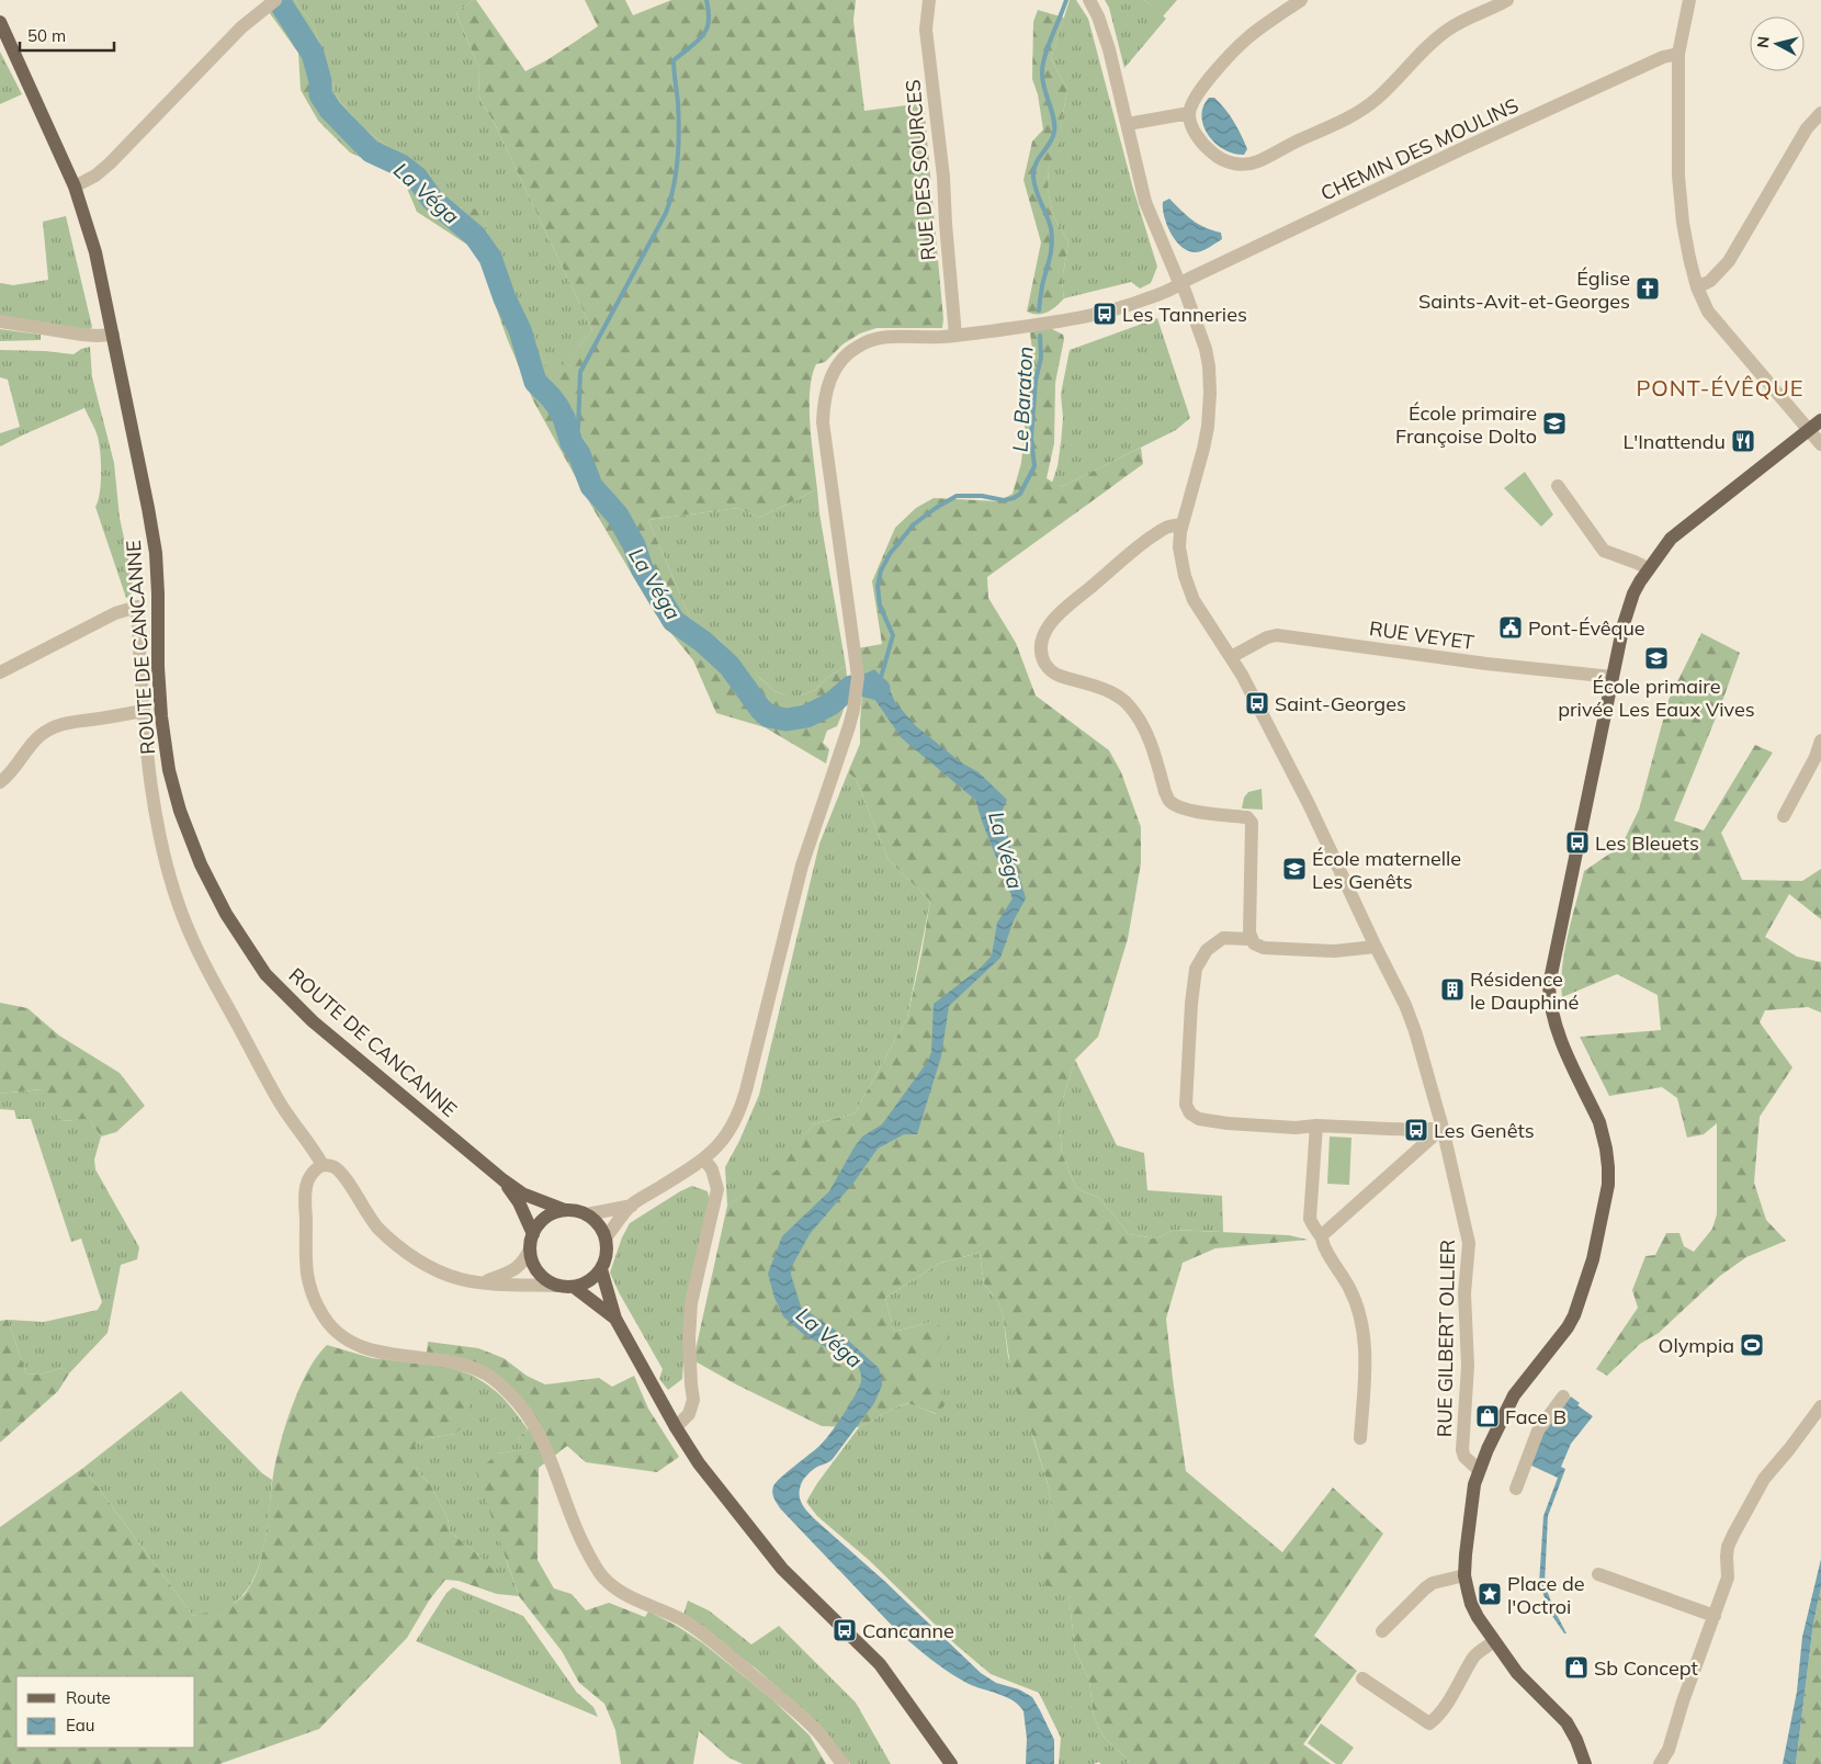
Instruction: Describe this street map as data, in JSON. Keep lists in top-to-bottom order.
{
  "streets": {
    "main road": ["ROUTE DE CANCANNE"],
    "street": [
      "CHEMIN DES MOULINS",
      "RUE DES SOURCES",
      "RUE VEYET",
      "RUE GILBERT OLLIER"
    ]
  },
  "crossings": [
    ["CHEMIN DES MOULINS", "RUE DES SOURCES"],
    ["CHEMIN DES MOULINS", "RUE GILBERT OLLIER"],
    ["RUE VEYET", "RUE GILBERT OLLIER"]
  ],
  "districts": ["PONT-ÉVÊQUE"],
  "water": ["La Véga", "Le Baraton"],
  "places": {
    "church": ["Église Saints-Avit-et-Georges"],
    "bus stop": [
      "Les Tanneries",
      "Saint-Georges",
      "Les Bleuets",
      "Les Genêts",
      "Cancanne"
    ],
    "school or university": ["École primaire Françoise Dolto", "École primaire privée Les Eaux Vives", "École maternelle Les Genêts"],
    "restaurant": ["L'Inattendu"],
    "public building": ["Pont-Évêque"],
    "building": ["Résidence le Dauphiné"],
    "sports": ["Olympia"],
    "shop": ["Face B", "Sb Concept"],
    "place": ["Place de l'Octroi"]
  },
  "legend": ["Route", "Eau"],
  "scale_bar": "50 m",
  "north": "left"
}
